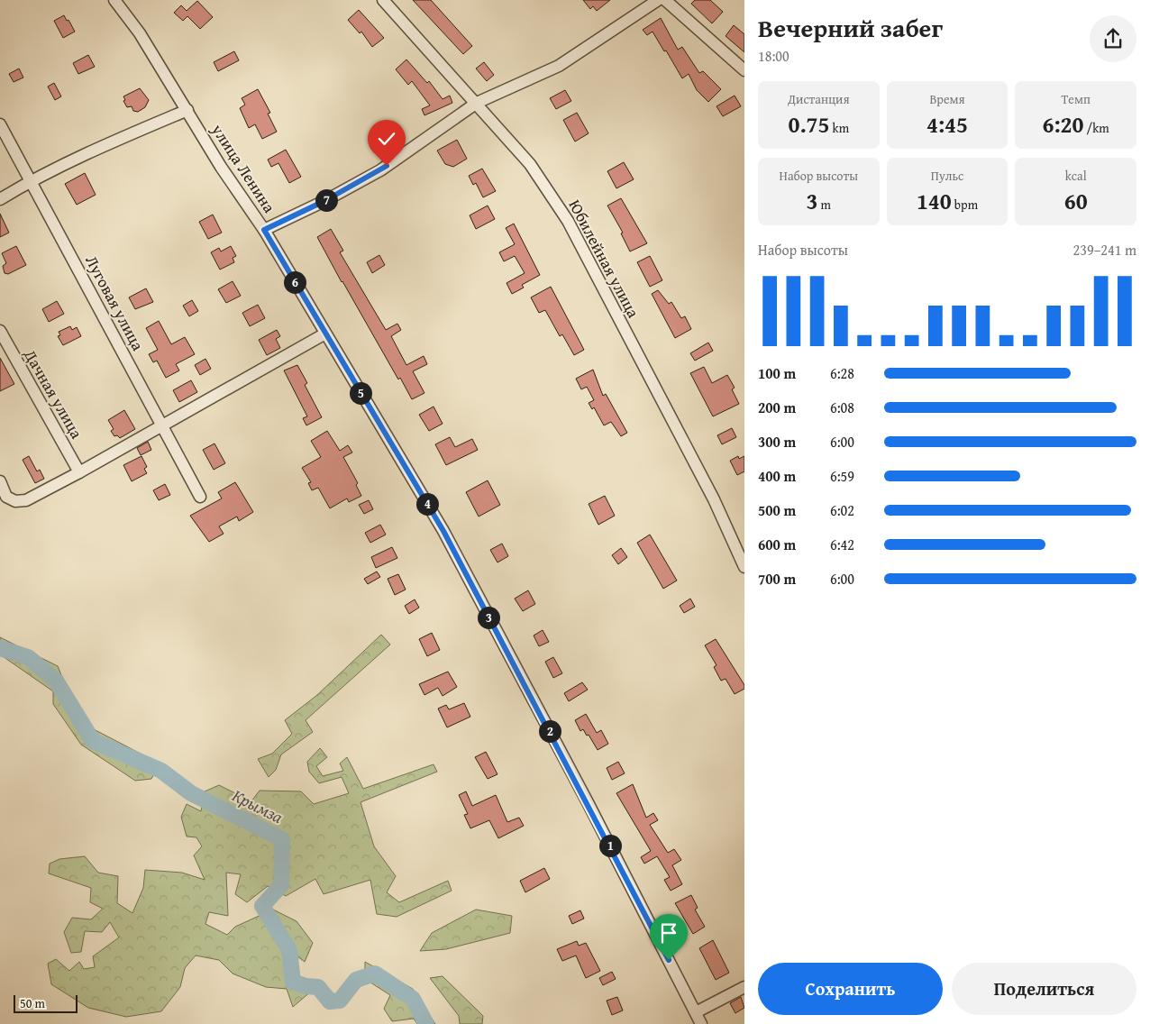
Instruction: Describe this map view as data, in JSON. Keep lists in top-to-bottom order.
{
  "streets": {
    "street": [
      "улица Ленина",
      "Юбилейная улица",
      "Луговая улица",
      "Дачная улица"
    ]
  },
  "water": ["Крымза"],
  "scale_bar": "50 m",
  "page": {
    "heading": ["Вечерний забег", "18:00"],
    "stats": [
      ["Дистанция", "0.75 km"],
      ["Время", "4:45"],
      ["Темп", "6:20 /km"],
      ["Набор высоты", "3 m"],
      ["Пульс", "140 bpm"],
      ["kcal", "60"]
    ],
    "pins": [
      "7",
      "6",
      "5",
      "4",
      "3",
      "2",
      "1"
    ],
    "chart": ["Набор высоты", "239–241 m"],
    "list": [
      {
        "name": "100 m",
        "note": "6:28"
      },
      {
        "name": "200 m",
        "note": "6:08"
      },
      {
        "name": "300 m",
        "note": "6:00"
      },
      {
        "name": "400 m",
        "note": "6:59"
      },
      {
        "name": "500 m",
        "note": "6:02"
      },
      {
        "name": "600 m",
        "note": "6:42"
      },
      {
        "name": "700 m",
        "note": "6:00"
      }
    ],
    "buttons": ["Сохранить", "Поделиться"],
    "scale": "50 m"
  }
}
